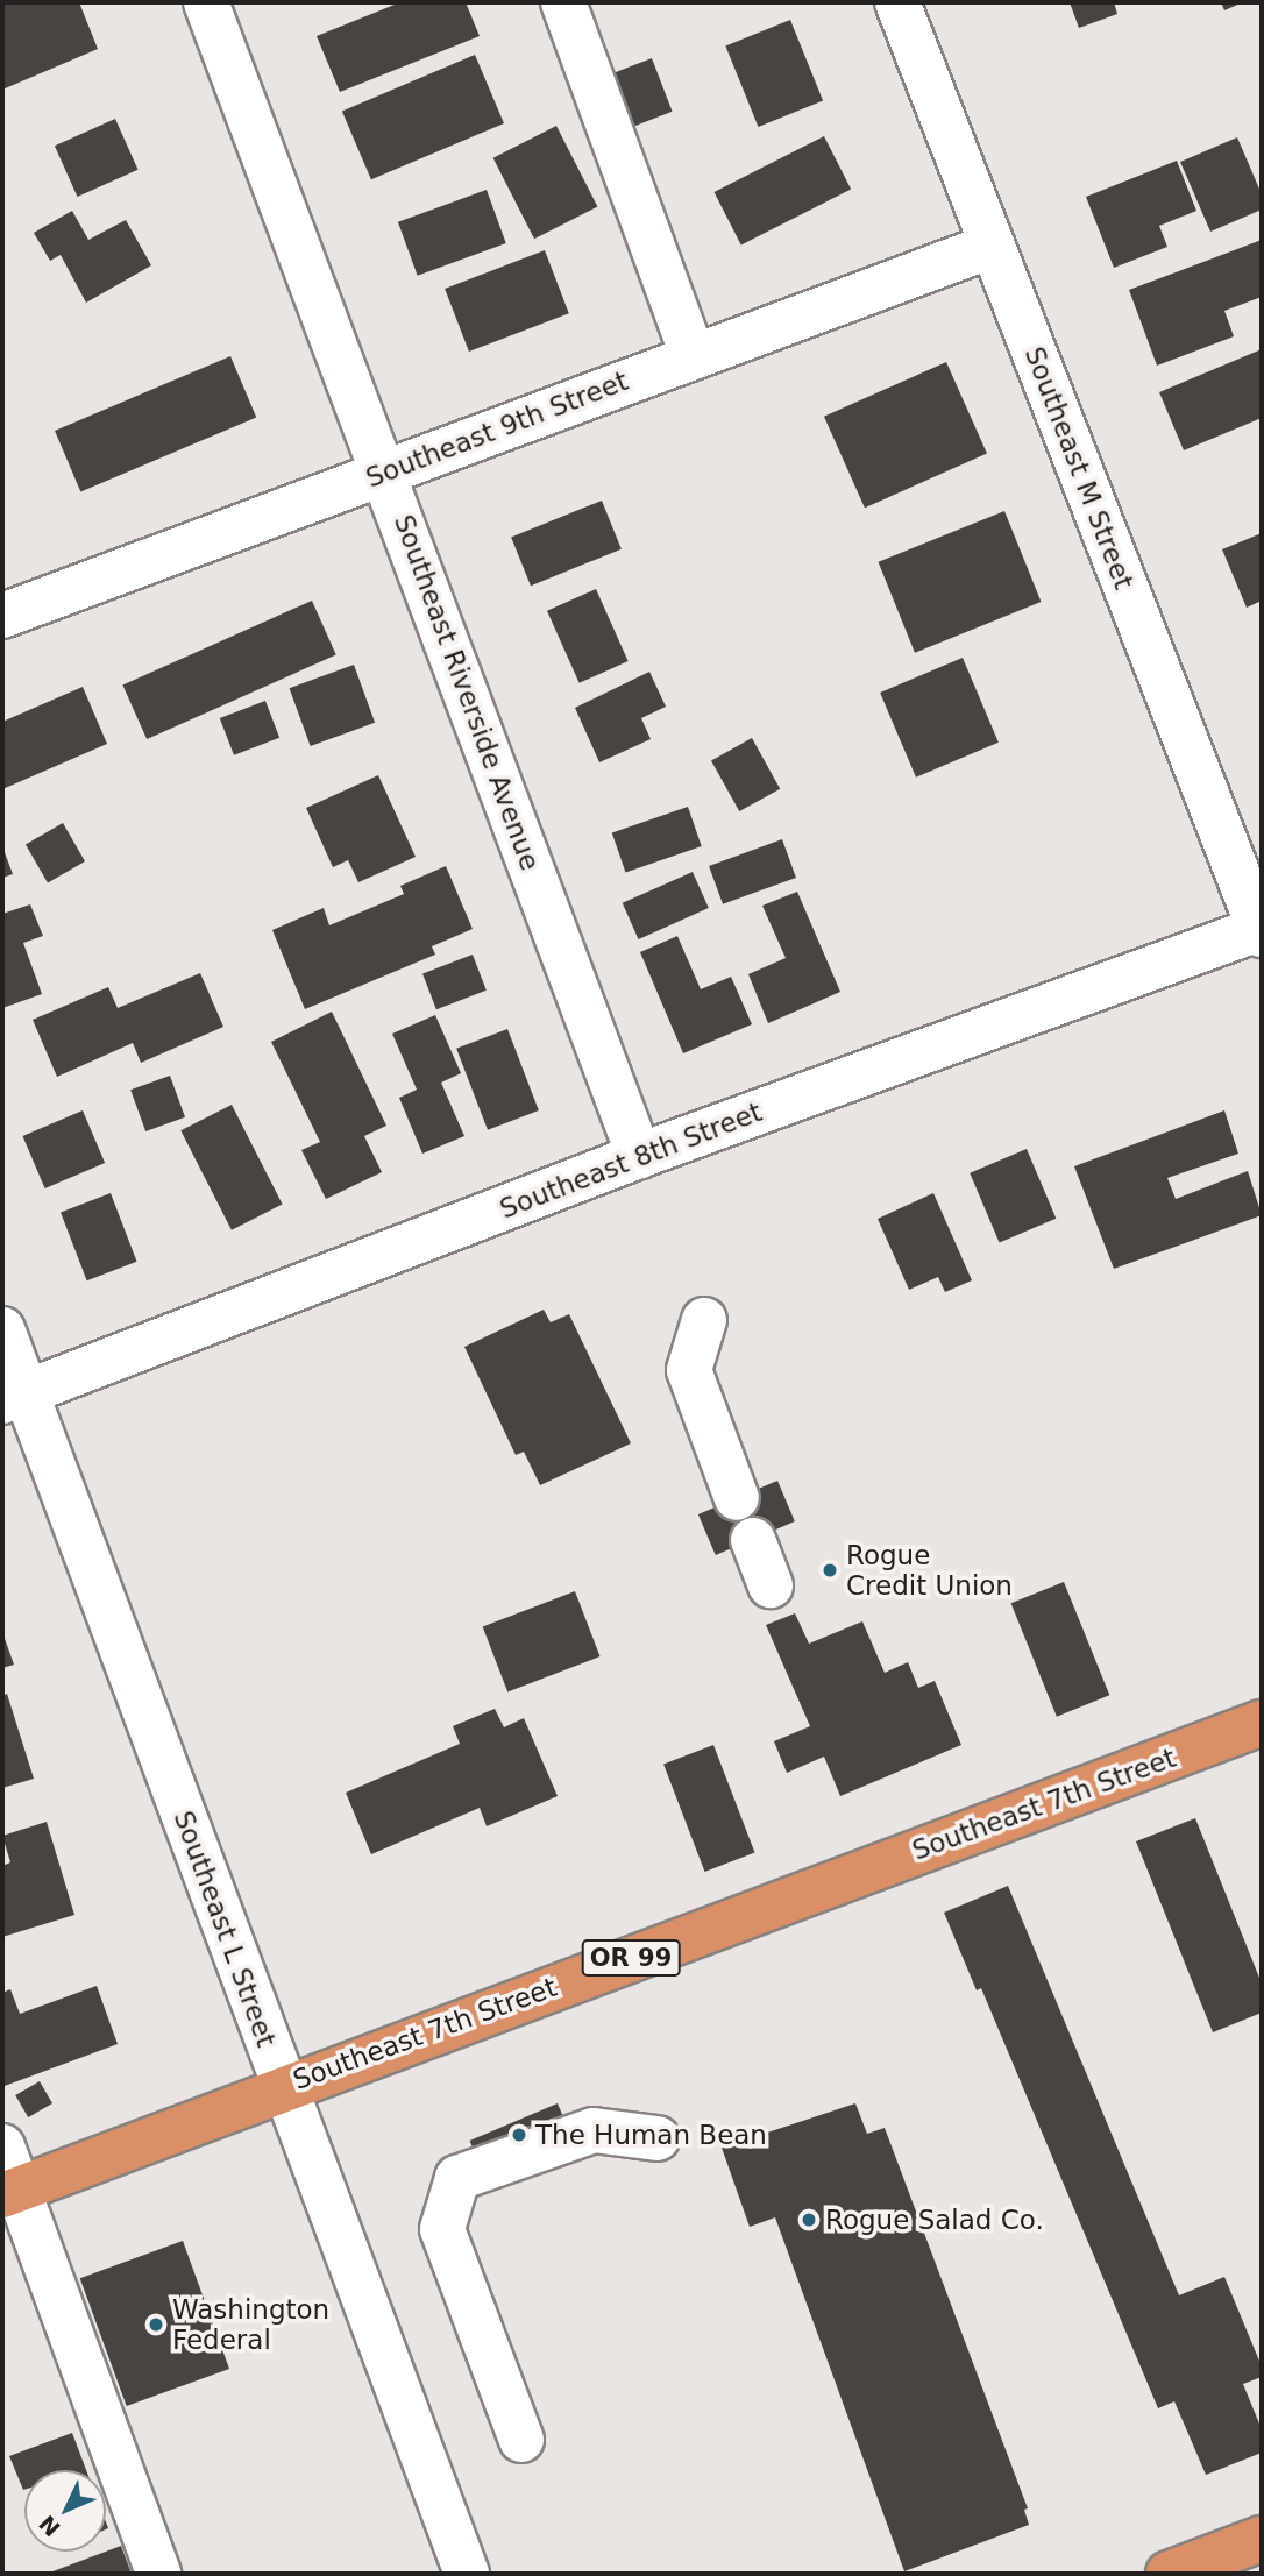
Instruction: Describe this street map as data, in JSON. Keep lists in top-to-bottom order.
{
  "streets": {
    "highway": ["Southeast 7th Street", "OR 99"],
    "street": [
      "Southeast 9th Street",
      "Southeast M Street",
      "Southeast Riverside Avenue",
      "Southeast 8th Street",
      "Southeast L Street"
    ]
  },
  "crossings": [
    ["Southeast 9th Street", "Southeast M Street"],
    ["Southeast 9th Street", "Southeast Riverside Avenue"],
    ["Southeast M Street", "Southeast 8th Street"],
    ["Southeast Riverside Avenue", "Southeast 8th Street"],
    ["Southeast 8th Street", "Southeast L Street"],
    ["Southeast 7th Street", "Southeast L Street"]
  ],
  "places": [
    "Rogue Credit Union",
    "The Human Bean",
    "Rogue Salad Co.",
    "Washington Federal"
  ],
  "north": "bottom left"
}
